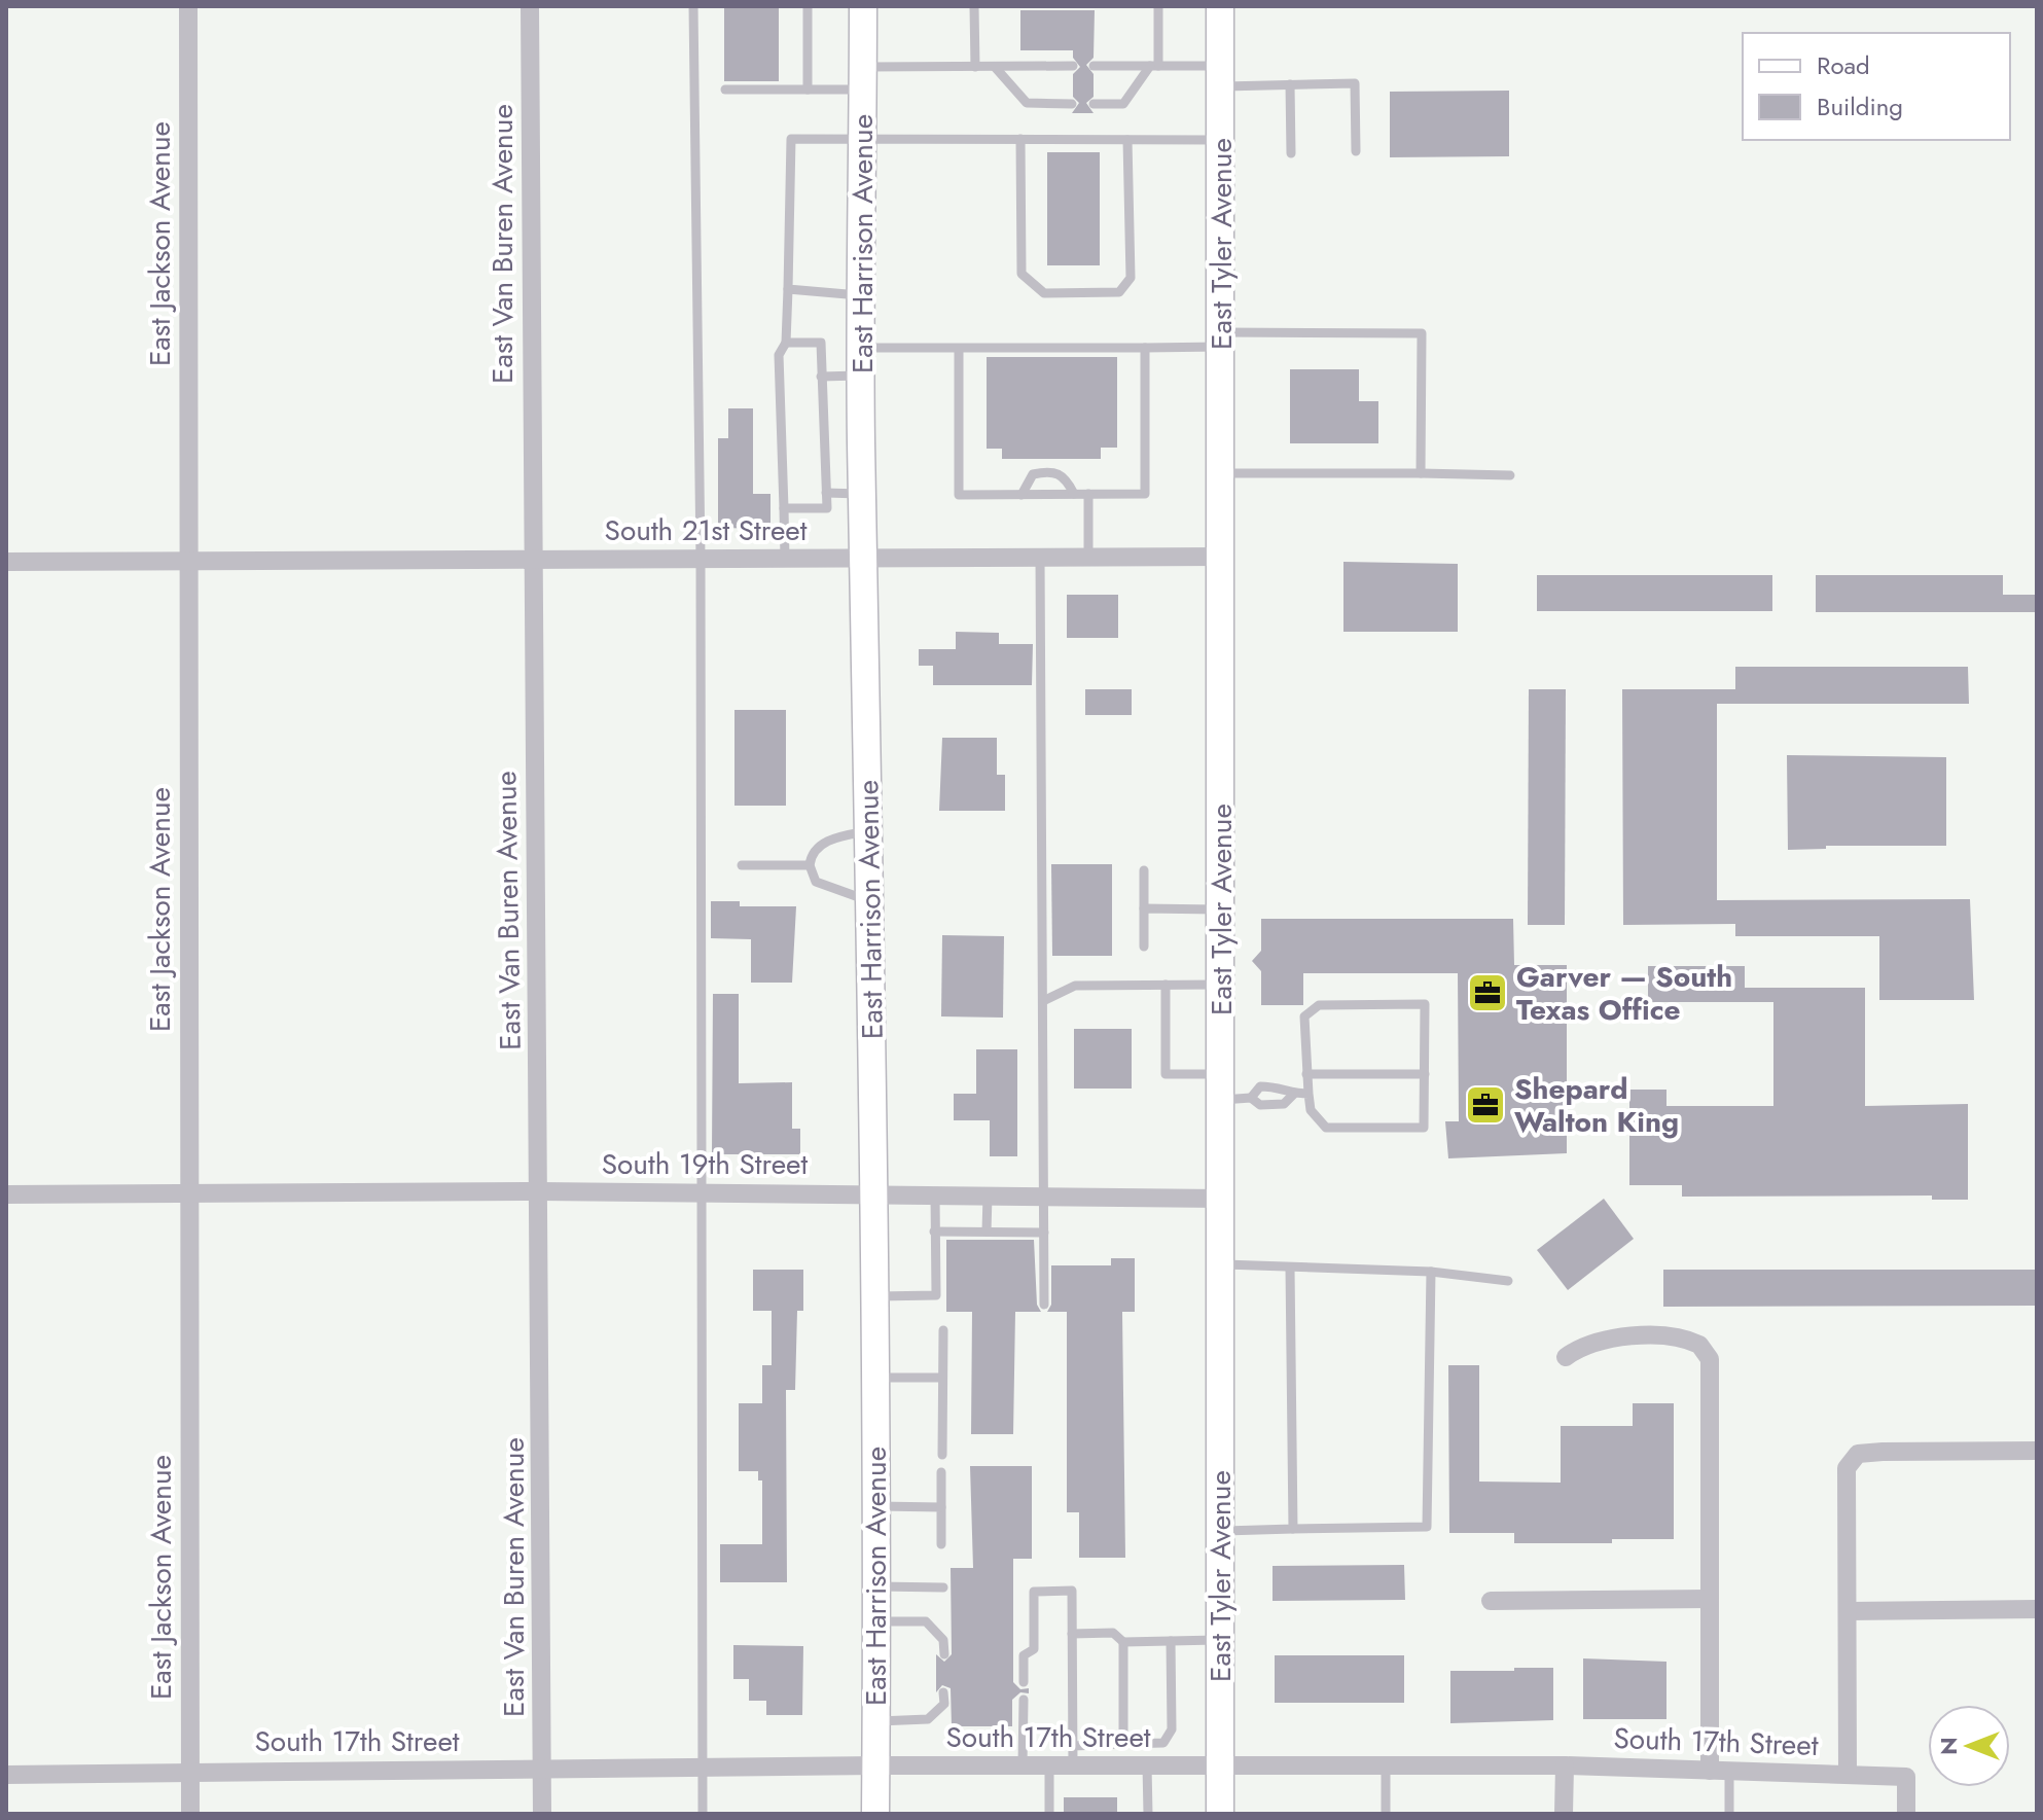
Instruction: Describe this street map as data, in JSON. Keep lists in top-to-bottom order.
{
  "streets": {
    "main road": ["East Harrison Avenue", "East Tyler Avenue"],
    "street": [
      "East Jackson Avenue",
      "East Van Buren Avenue",
      "South 21st Street",
      "South 19th Street",
      "South 17th Street"
    ]
  },
  "crossings": [
    ["East Jackson Avenue", "South 21st Street"],
    ["East Jackson Avenue", "South 19th Street"],
    ["East Jackson Avenue", "South 17th Street"],
    ["East Van Buren Avenue", "South 21st Street"],
    ["East Van Buren Avenue", "South 19th Street"],
    ["East Van Buren Avenue", "South 17th Street"],
    ["East Harrison Avenue", "South 21st Street"],
    ["East Harrison Avenue", "South 19th Street"],
    ["East Harrison Avenue", "South 17th Street"],
    ["East Tyler Avenue", "South 21st Street"],
    ["East Tyler Avenue", "South 19th Street"],
    ["East Tyler Avenue", "South 17th Street"]
  ],
  "places": {
    "office": ["Garver — South Texas Office", "Shepard Walton King"]
  },
  "legend": ["Road", "Building"],
  "north": "left"
}
